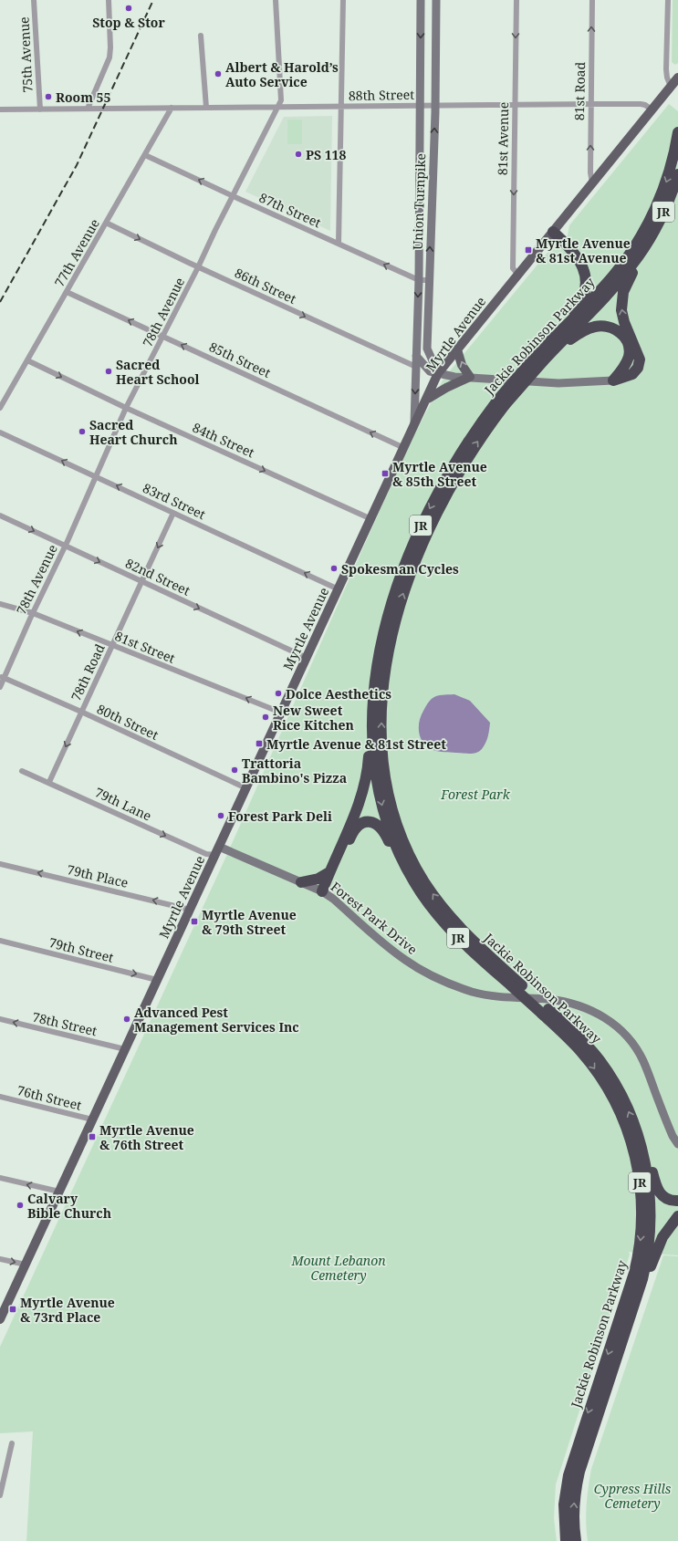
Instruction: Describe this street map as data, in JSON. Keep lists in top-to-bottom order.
{
  "streets": {
    "highway": ["JR", "Jackie Robinson Parkway"],
    "main road": ["Union Turnpike", "Myrtle Avenue", "Forest Park Drive"],
    "street": [
      "75th Avenue",
      "81st Road",
      "88th Street",
      "81st Avenue",
      "87th Street",
      "77th Avenue",
      "86th Street",
      "78th Avenue",
      "85th Street",
      "84th Street",
      "83rd Street",
      "82nd Street",
      "81st Street",
      "78th Road",
      "80th Street",
      "79th Lane",
      "79th Place",
      "79th Street",
      "78th Street",
      "76th Street"
    ]
  },
  "crossings": [
    ["75th Avenue", "88th Street"],
    ["81st Road", "88th Street"],
    ["81st Road", "Myrtle Avenue"],
    ["88th Street", "81st Avenue"],
    ["88th Street", "Union Turnpike"],
    ["88th Street", "77th Avenue"],
    ["88th Street", "78th Avenue"],
    ["88th Street", "Myrtle Avenue"],
    ["81st Avenue", "Myrtle Avenue"],
    ["Union Turnpike", "87th Street"],
    ["Union Turnpike", "86th Street"],
    ["Union Turnpike", "Myrtle Avenue"],
    ["87th Street", "77th Avenue"],
    ["87th Street", "78th Avenue"],
    ["77th Avenue", "86th Street"],
    ["77th Avenue", "85th Street"],
    ["77th Avenue", "84th Street"],
    ["86th Street", "78th Avenue"],
    ["78th Avenue", "85th Street"],
    ["78th Avenue", "84th Street"],
    ["78th Avenue", "83rd Street"],
    ["78th Avenue", "82nd Street"],
    ["78th Avenue", "81st Street"],
    ["78th Avenue", "80th Street"],
    ["Myrtle Avenue", "85th Street"],
    ["Myrtle Avenue", "84th Street"],
    ["Myrtle Avenue", "83rd Street"],
    ["Myrtle Avenue", "82nd Street"],
    ["Myrtle Avenue", "81st Street"],
    ["Myrtle Avenue", "80th Street"],
    ["Myrtle Avenue", "79th Lane"],
    ["Myrtle Avenue", "79th Place"],
    ["Myrtle Avenue", "Forest Park Drive"],
    ["Myrtle Avenue", "79th Street"],
    ["Myrtle Avenue", "78th Street"],
    ["Myrtle Avenue", "76th Street"],
    ["83rd Street", "78th Road"],
    ["82nd Street", "78th Road"],
    ["81st Street", "78th Road"],
    ["78th Road", "80th Street"],
    ["78th Road", "79th Lane"],
    ["79th Lane", "Forest Park Drive"]
  ],
  "one_way": [
    "81st Road",
    "81st Avenue",
    "87th Street",
    "86th Street",
    "85th Street",
    "84th Street",
    "83rd Street",
    "82nd Street",
    "81st Street",
    "78th Road",
    "79th Lane",
    "79th Place",
    "79th Street",
    "78th Street"
  ],
  "parks": ["Forest Park", "Mount Lebanon Cemetery", "Cypress Hills Cemetery"],
  "places": {
    "other": [
      "Stop & Stor",
      "Albert & Harold’s Auto Service",
      "Room 55",
      "PS 118",
      "Sacred Heart School",
      "Sacred Heart Church",
      "Spokesman Cycles",
      "Dolce Aesthetics",
      "New Sweet Rice Kitchen",
      "Trattoria Bambino's Pizza",
      "Forest Park Deli",
      "Advanced Pest Management Services Inc",
      "Calvary Bible Church"
    ],
    "transit": [
      "Myrtle Avenue & 81st Avenue",
      "Myrtle Avenue & 85th Street",
      "Myrtle Avenue & 81st Street",
      "Myrtle Avenue & 79th Street",
      "Myrtle Avenue & 76th Street",
      "Myrtle Avenue & 73rd Place"
    ]
  }
}
